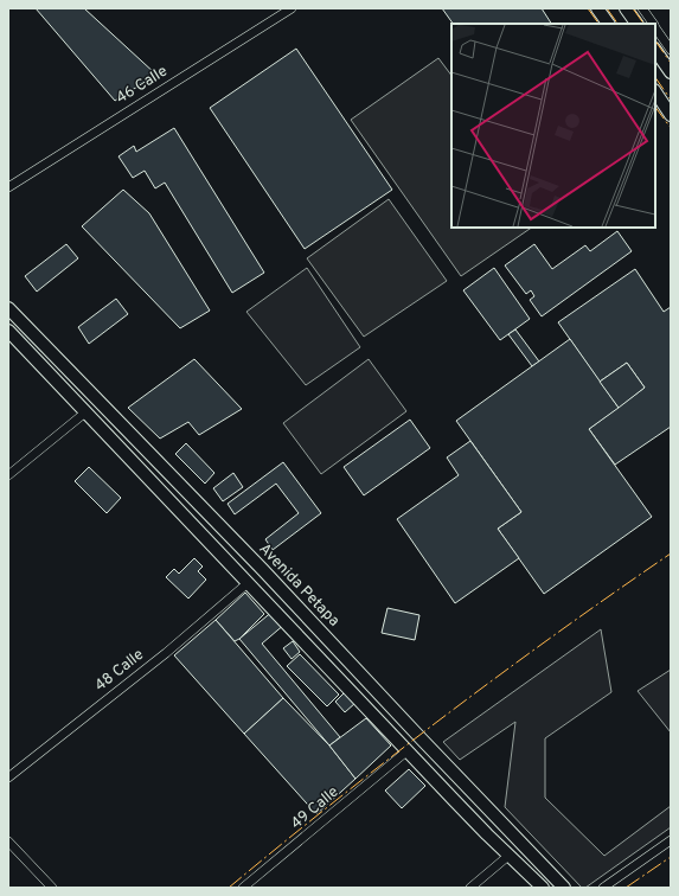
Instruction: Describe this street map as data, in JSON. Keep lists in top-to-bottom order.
{
  "streets": {
    "main road": ["Avenida Petapa"],
    "street": ["46 Calle", "48 Calle", "49 Calle"]
  }
}
